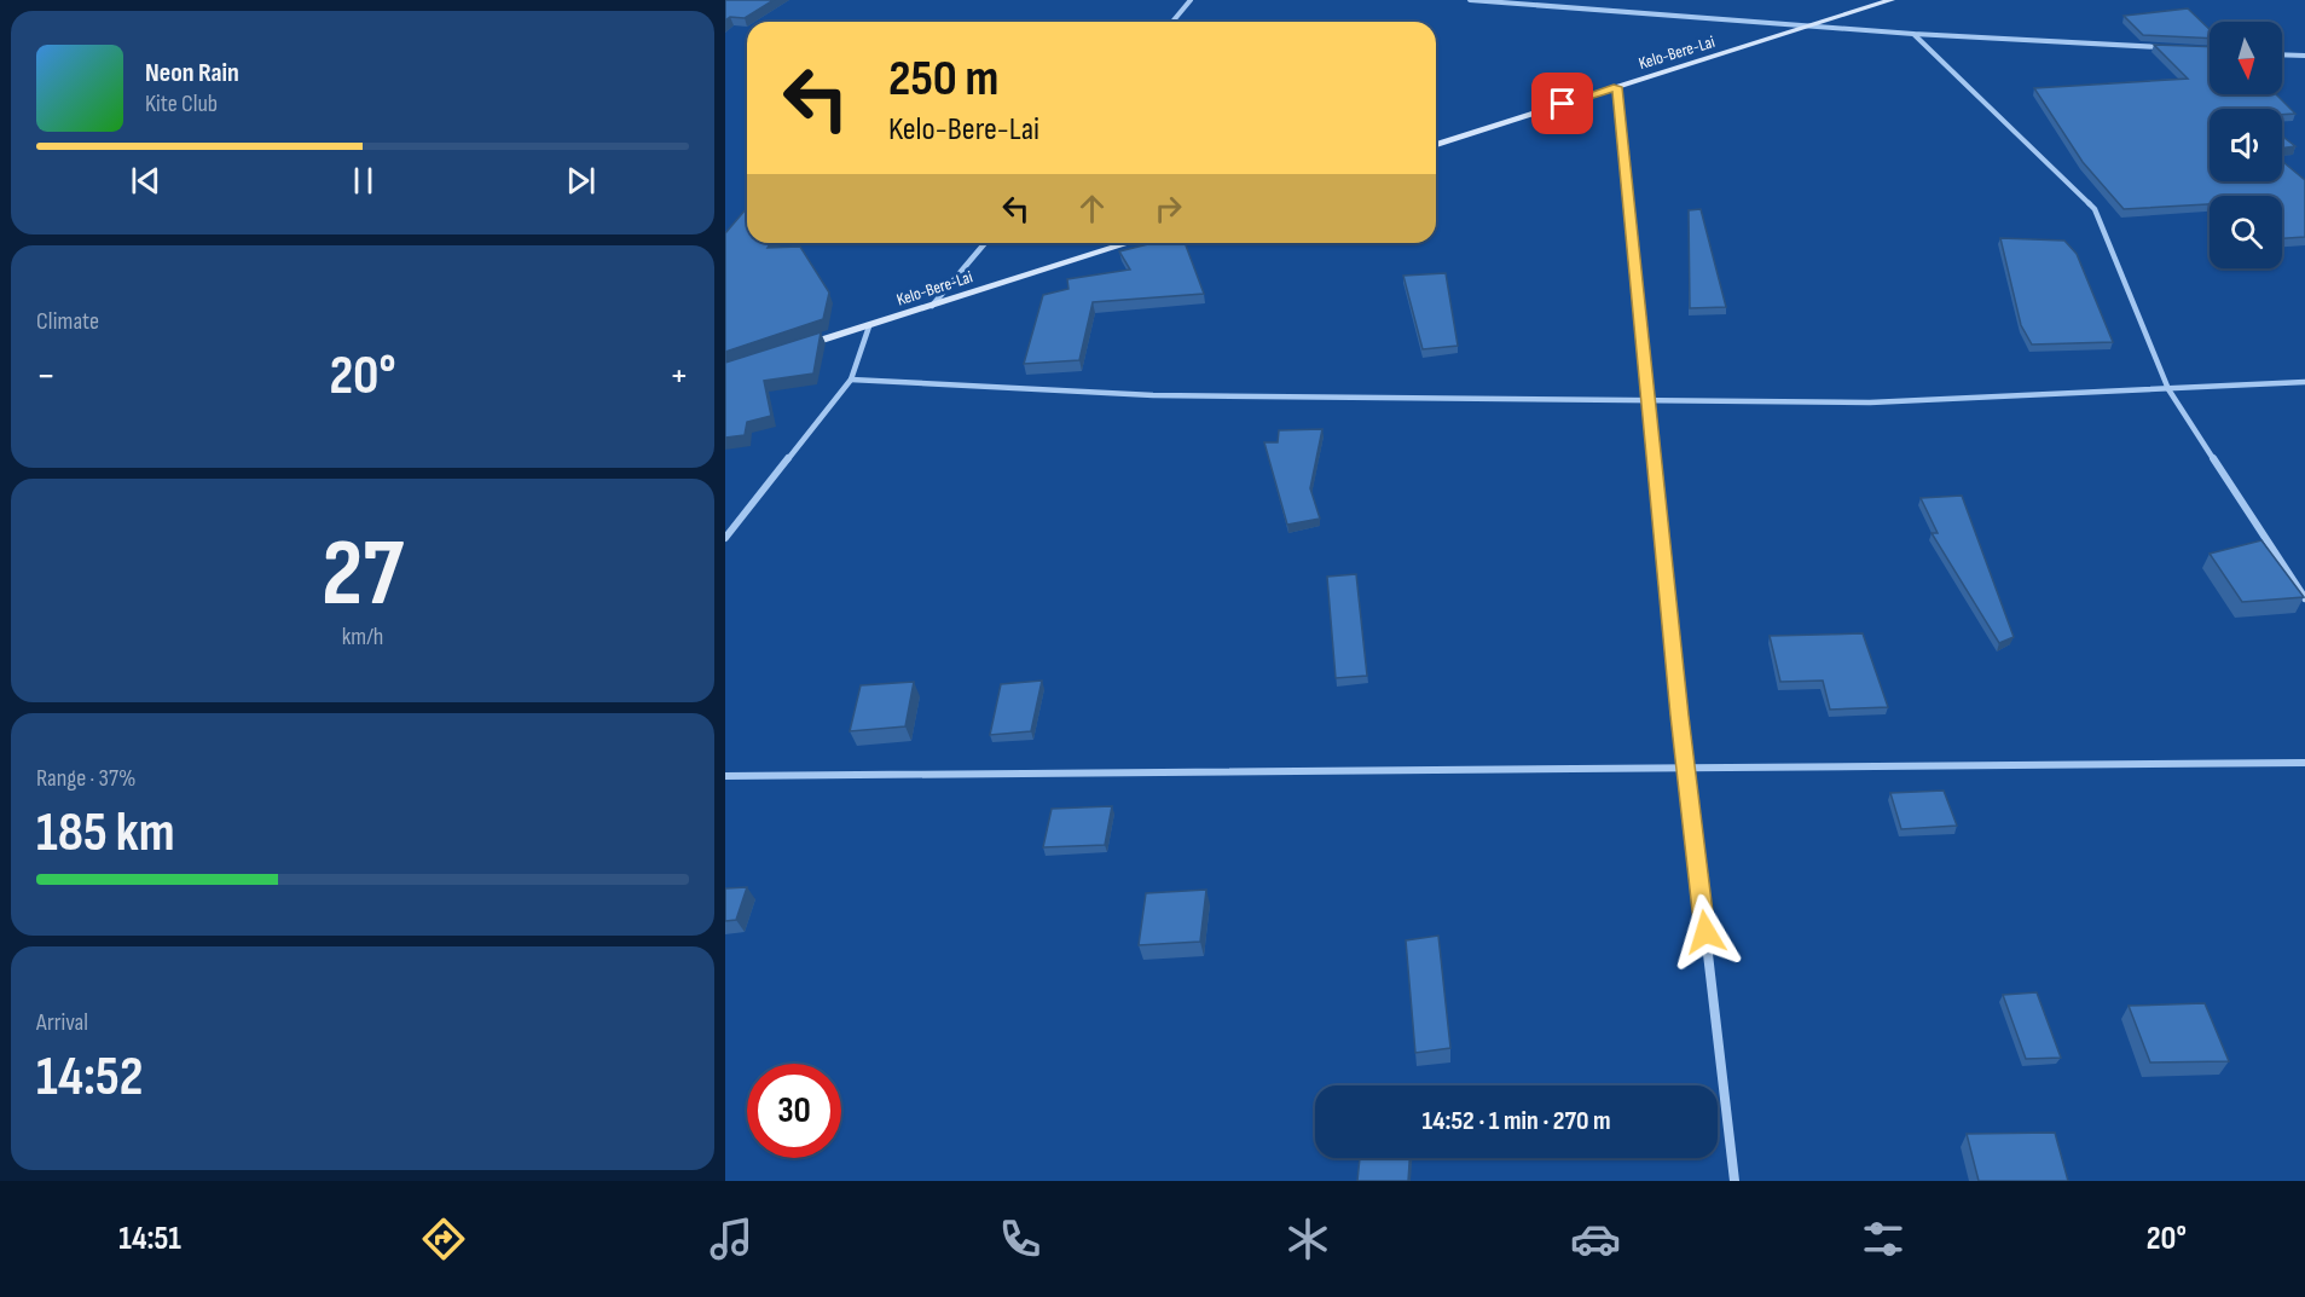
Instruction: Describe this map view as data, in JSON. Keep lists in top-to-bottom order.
{
  "streets": {
    "main road": ["Kelo-Bere-Lai"]
  },
  "north": "bottom",
  "page": {
    "turn": ["250 m", "Kelo-Bere-Lai"],
    "song": ["Neon Rain", "Kite Club"],
    "tile": [
      "Climate",
      ["27", "km/h"],
      ["Range · 37%", "185 km"],
      ["Arrival", "14:52"]
    ],
    "heat": ["−", "20°", "+"],
    "limit": "30",
    "trip": "14:52 · 1 min · 270 m",
    "tabs": ["14:51", "20°"]
  }
}
